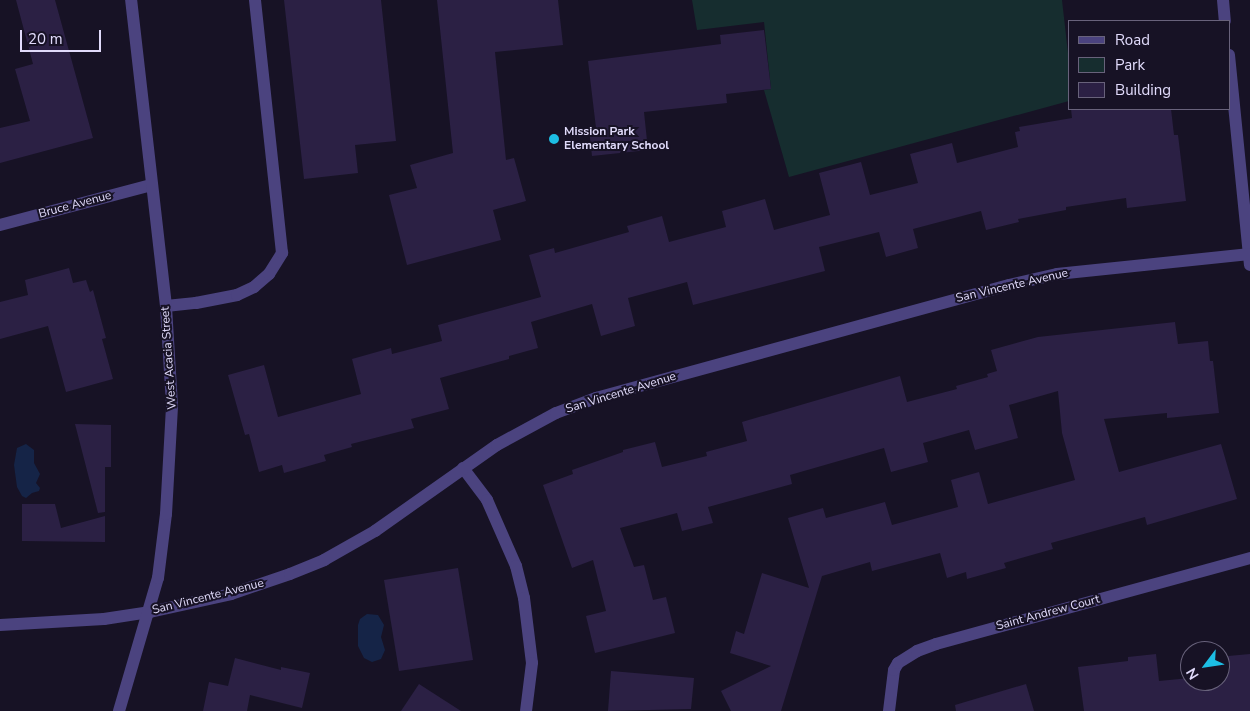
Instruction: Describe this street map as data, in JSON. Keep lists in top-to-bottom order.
{
  "streets": {
    "street": [
      "Bruce Avenue",
      "San Vincente Avenue",
      "West Acacia Street",
      "Saint Andrew Court"
    ]
  },
  "crossings": [
    ["Bruce Avenue", "West Acacia Street"],
    ["San Vincente Avenue", "West Acacia Street"]
  ],
  "places": ["Mission Park Elementary School"],
  "legend": ["Road", "Park", "Building"],
  "scale_bar": "20 m",
  "north": "bottom left"
}
